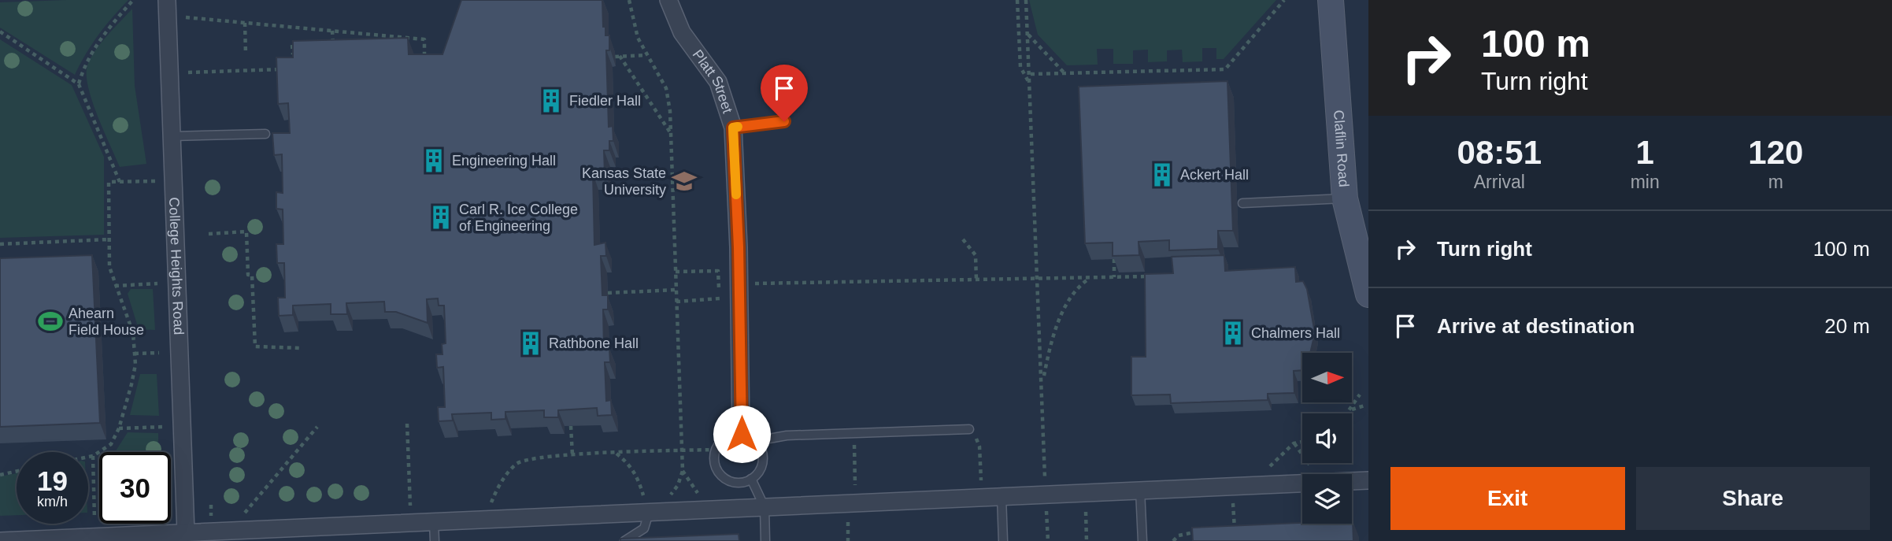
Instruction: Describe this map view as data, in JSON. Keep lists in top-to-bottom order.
{
  "streets": {
    "street": ["Platt Street", "Claflin Road", "College Heights Road"]
  },
  "places": {
    "building": [
      "Fiedler Hall",
      "Engineering Hall",
      "Ackert Hall",
      "Carl R. Ice College of Engineering",
      "Chalmers Hall",
      "Rathbone Hall"
    ],
    "school or university": ["Kansas State University"],
    "sports": ["Ahearn Field House"]
  },
  "north": "right",
  "page": {
    "turn": ["100 m", "Turn right"],
    "eta": [
      "08:51",
      "Arrival",
      "1",
      "min",
      "120",
      "m"
    ],
    "list": [
      {
        "name": "Turn right",
        "value": "100 m"
      },
      {
        "name": "Arrive at destination",
        "value": "20 m"
      }
    ],
    "speed": "19 km/h",
    "limit": "30",
    "buttons": ["Exit", "Share"]
  }
}
